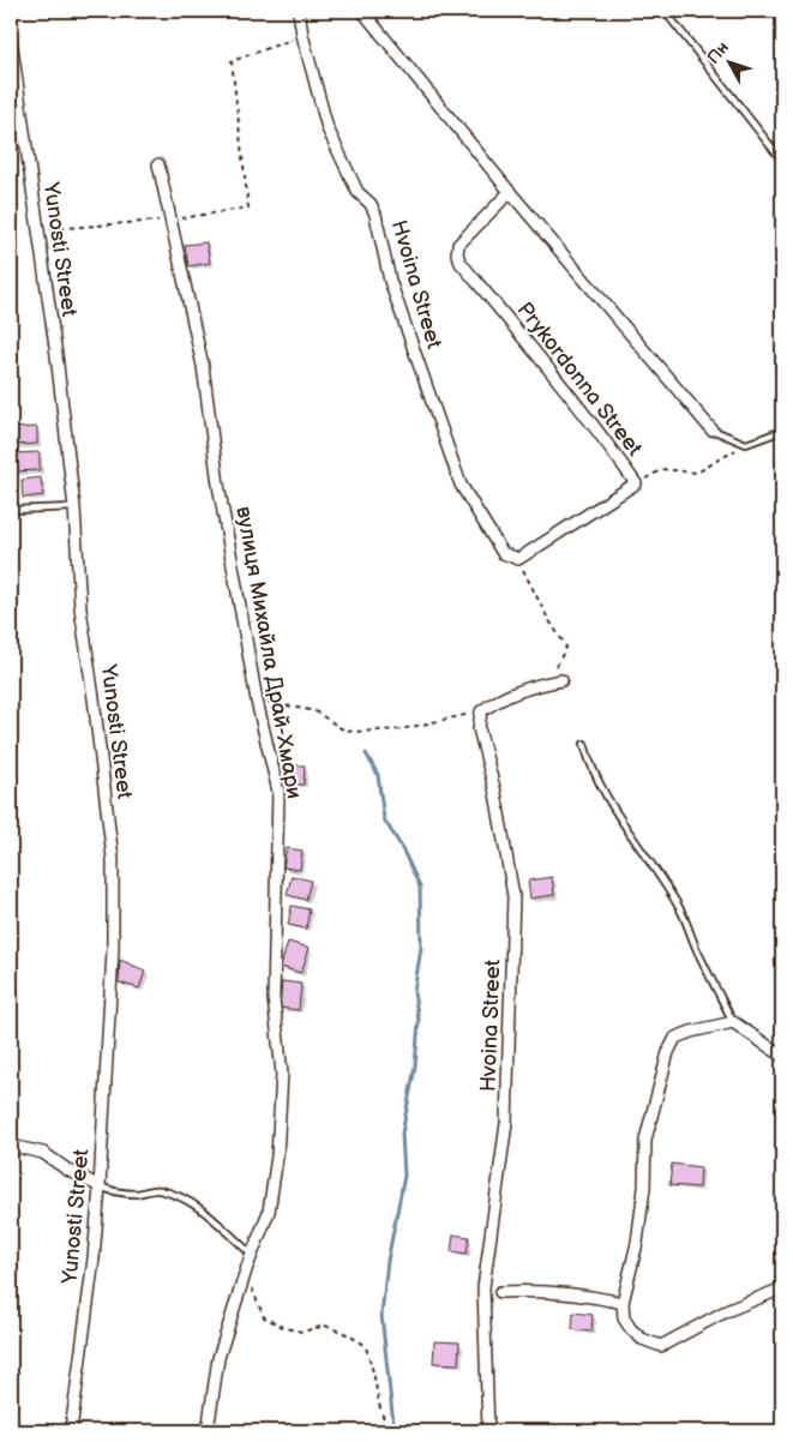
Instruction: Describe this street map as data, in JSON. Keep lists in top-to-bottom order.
{
  "streets": {
    "street": [
      "Yunosti Street",
      "Hvoina Street",
      "Prykordonna Street",
      "вулиця Михайла Драй-Хмари"
    ]
  },
  "crossings": [
    ["Hvoina Street", "Prykordonna Street"]
  ],
  "north": "top left"
}
